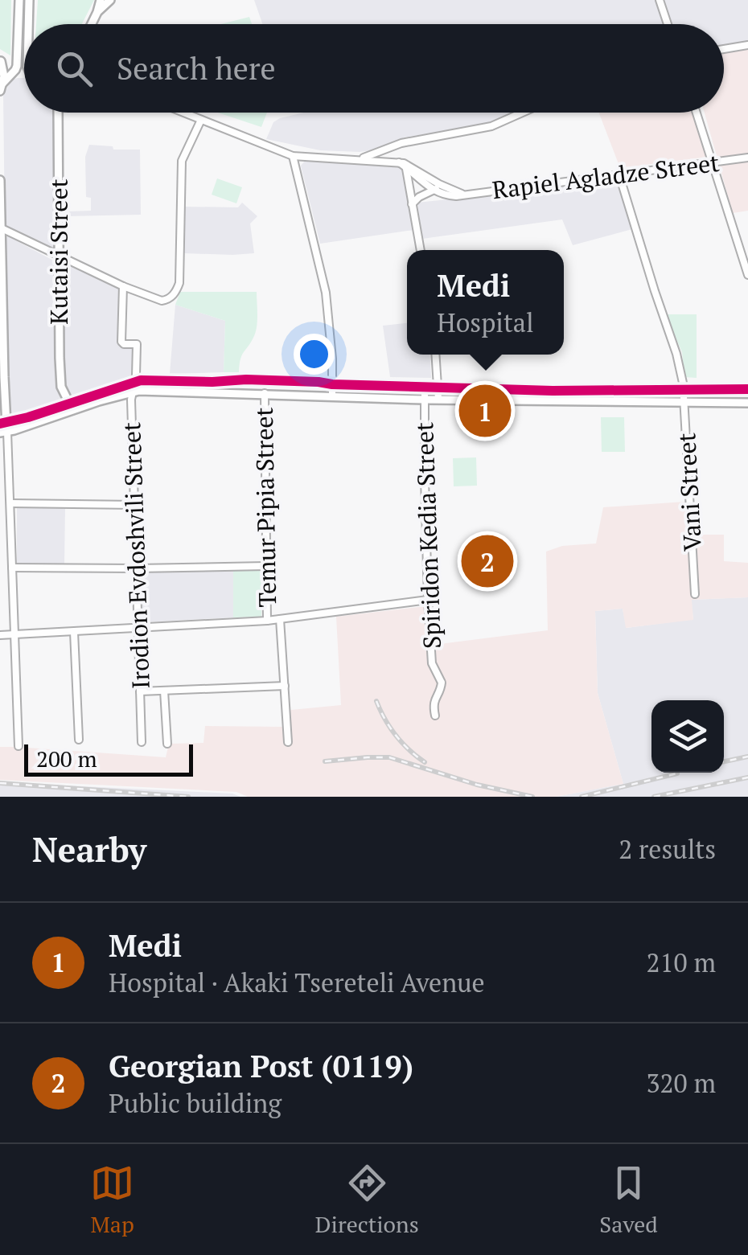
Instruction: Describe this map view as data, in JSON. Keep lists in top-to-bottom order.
{
  "streets": {
    "main road": ["Kutaisi Street"],
    "street": [
      "Rapiel Agladze Street",
      "Vani Street",
      "Temur Pipia Street",
      "Spiridon Kedia Street",
      "Irodion Evdoshvili Street"
    ]
  },
  "crossings": [
    ["Rapiel Agladze Street", "Vani Street"]
  ],
  "scale_bar": "200 m",
  "page": {
    "search": "Search here",
    "popup": ["Medi", "Hospital"],
    "pins": ["1", "2"],
    "scale": "200 m",
    "heading": ["Nearby", "2 results"],
    "list": [
      {
        "mark": "1",
        "name": "Medi",
        "note": "Hospital · Akaki Tsereteli Avenue",
        "value": "210 m"
      },
      {
        "mark": "2",
        "name": "Georgian Post (0119)",
        "note": "Public building",
        "value": "320 m"
      }
    ],
    "nav": ["Map", "Directions", "Saved"]
  }
}
